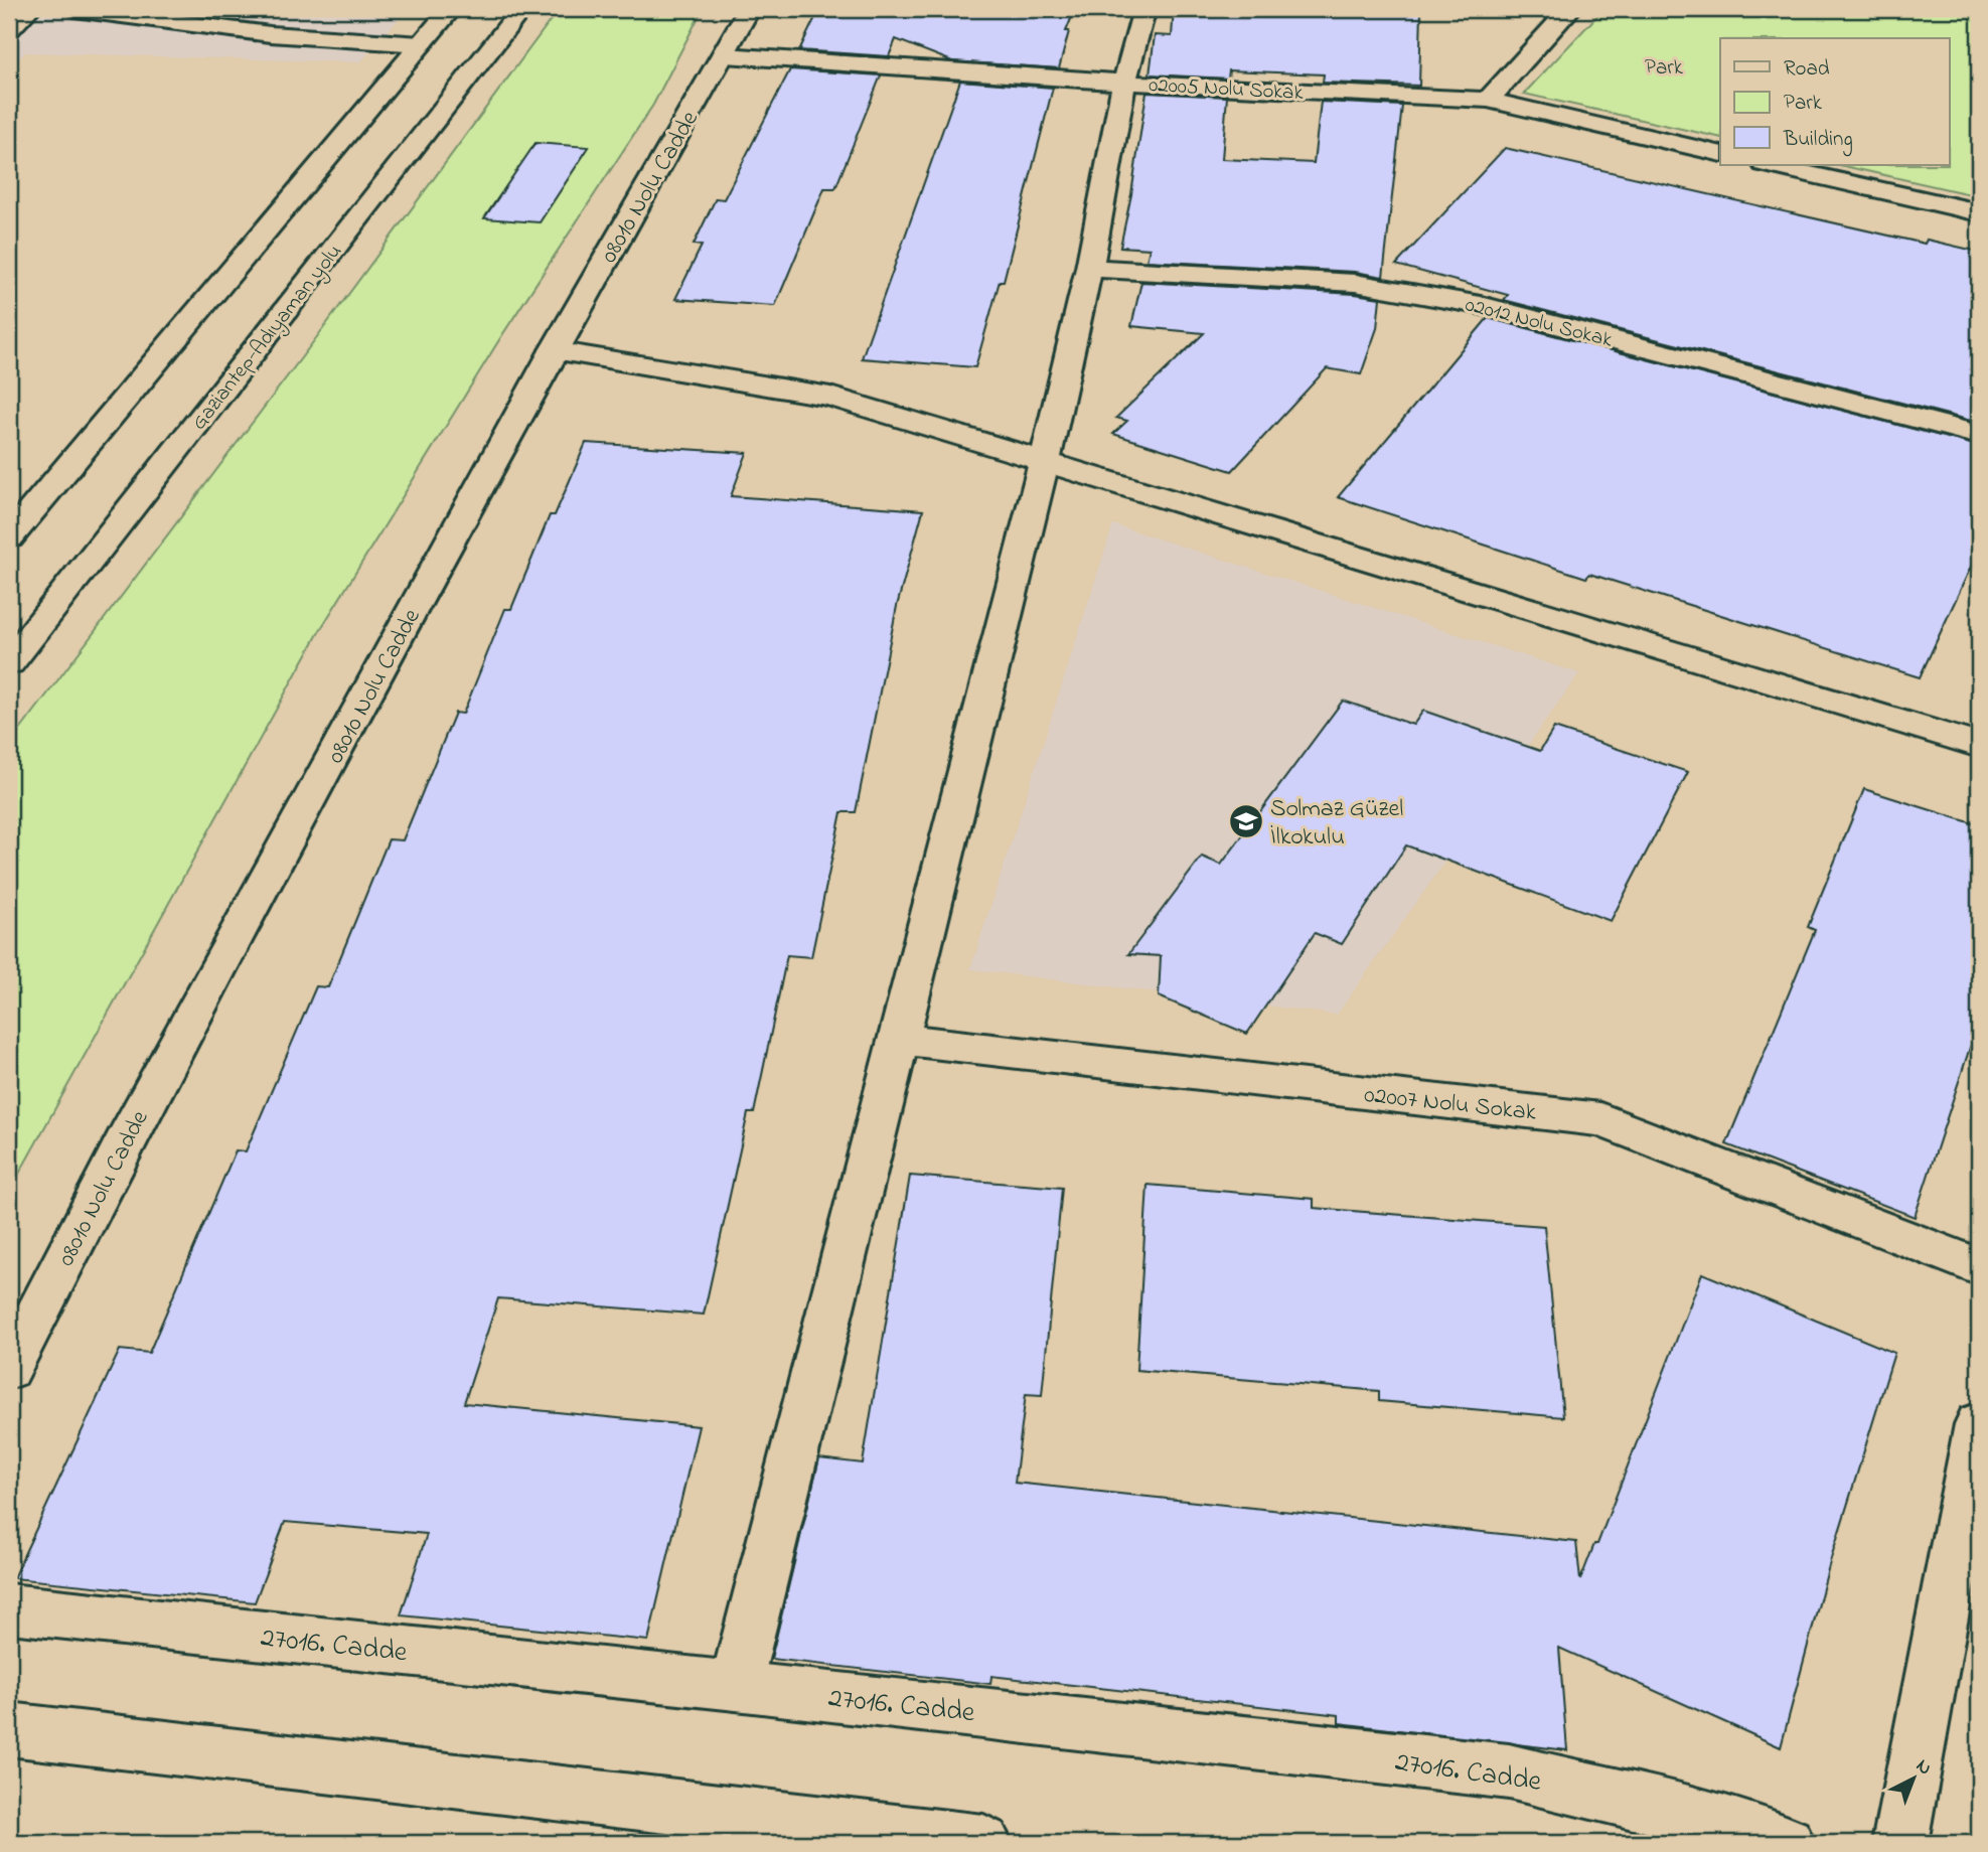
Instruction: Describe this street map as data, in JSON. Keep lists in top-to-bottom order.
{
  "streets": {
    "main road": [
      "02005 Nolu Sokak",
      "08010 Nolu Cadde",
      "02012 Nolu Sokak",
      "Gaziantep-Adıyaman yolu",
      "02007 Nolu Sokak",
      "27016. Cadde"
    ]
  },
  "crossings": [
    ["02005 Nolu Sokak", "08010 Nolu Cadde"]
  ],
  "parks": ["Park"],
  "places": {
    "school or university": ["Solmaz Güzel İlkokulu"]
  },
  "legend": ["Road", "Park", "Building"],
  "north": "top right"
}
